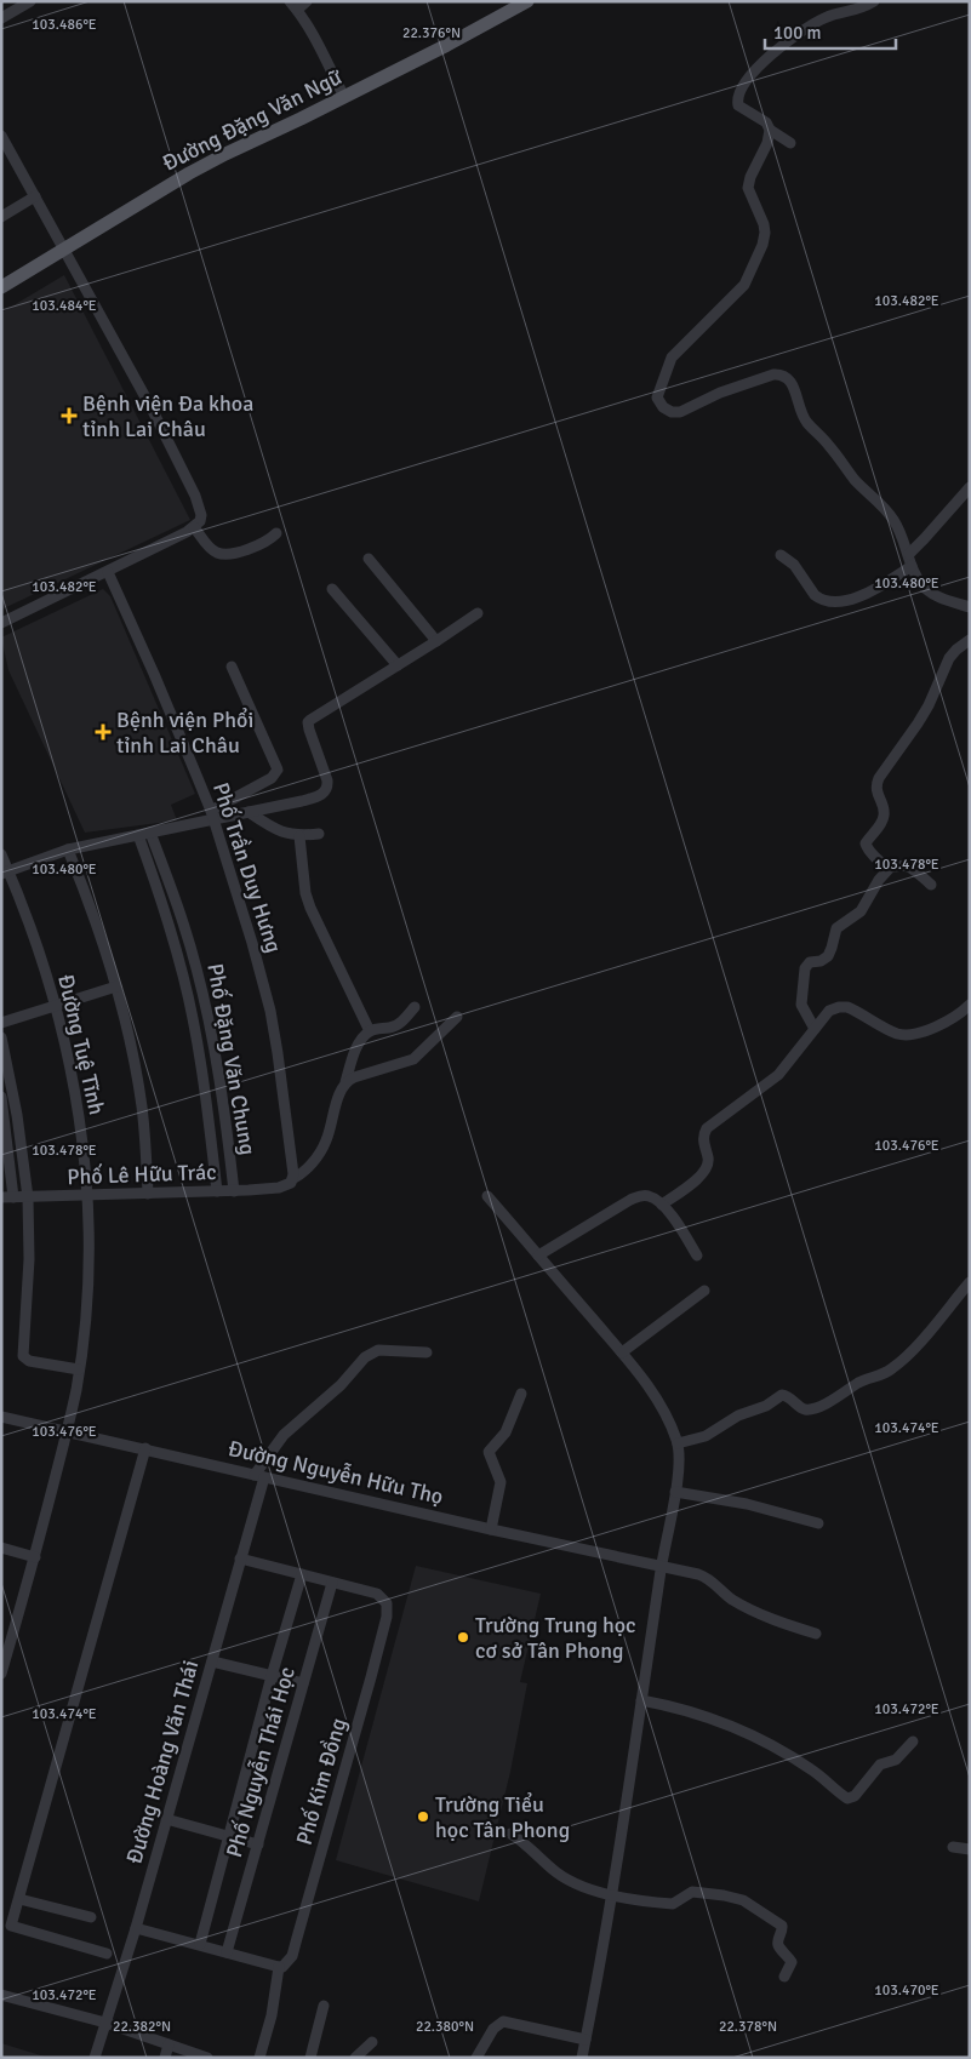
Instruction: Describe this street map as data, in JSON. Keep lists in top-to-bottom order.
{
  "streets": {
    "main road": ["Đường Đặng Văn Ngữ"],
    "street": [
      "Phố Trần Duy Hưng",
      "Đường Tuệ Tĩnh",
      "Phố Đặng Văn Chung",
      "Phố Lê Hữu Trác",
      "Đường Nguyễn Hữu Thọ",
      "Đường Hoàng Văn Thái",
      "Phố Nguyễn Thái Học",
      "Phố Kim Đồng"
    ]
  },
  "crossings": [
    ["Phố Trần Duy Hưng", "Phố Lê Hữu Trác"],
    ["Đường Tuệ Tĩnh", "Phố Lê Hữu Trác"],
    ["Đường Tuệ Tĩnh", "Đường Nguyễn Hữu Thọ"],
    ["Phố Đặng Văn Chung", "Phố Lê Hữu Trác"],
    ["Đường Nguyễn Hữu Thọ", "Đường Hoàng Văn Thái"],
    ["Phố Nguyễn Thái Học", "Phố Kim Đồng"]
  ],
  "places": {
    "health": ["Bệnh viện Đa khoa tỉnh Lai Châu", "Bệnh viện Phổi tỉnh Lai Châu"],
    "other": ["Trường Trung học cơ sở Tân Phong", "Trường Tiểu học Tân Phong"]
  },
  "scale_bar": "100 m",
  "coordinates": [
    "103.486°E",
    "22.376°N",
    "103.482°E",
    "103.484°E",
    "103.480°E",
    "103.478°E",
    "103.476°E",
    "103.474°E",
    "103.472°E",
    "103.470°E",
    "22.382°N",
    "22.380°N",
    "22.378°N"
  ]
}
